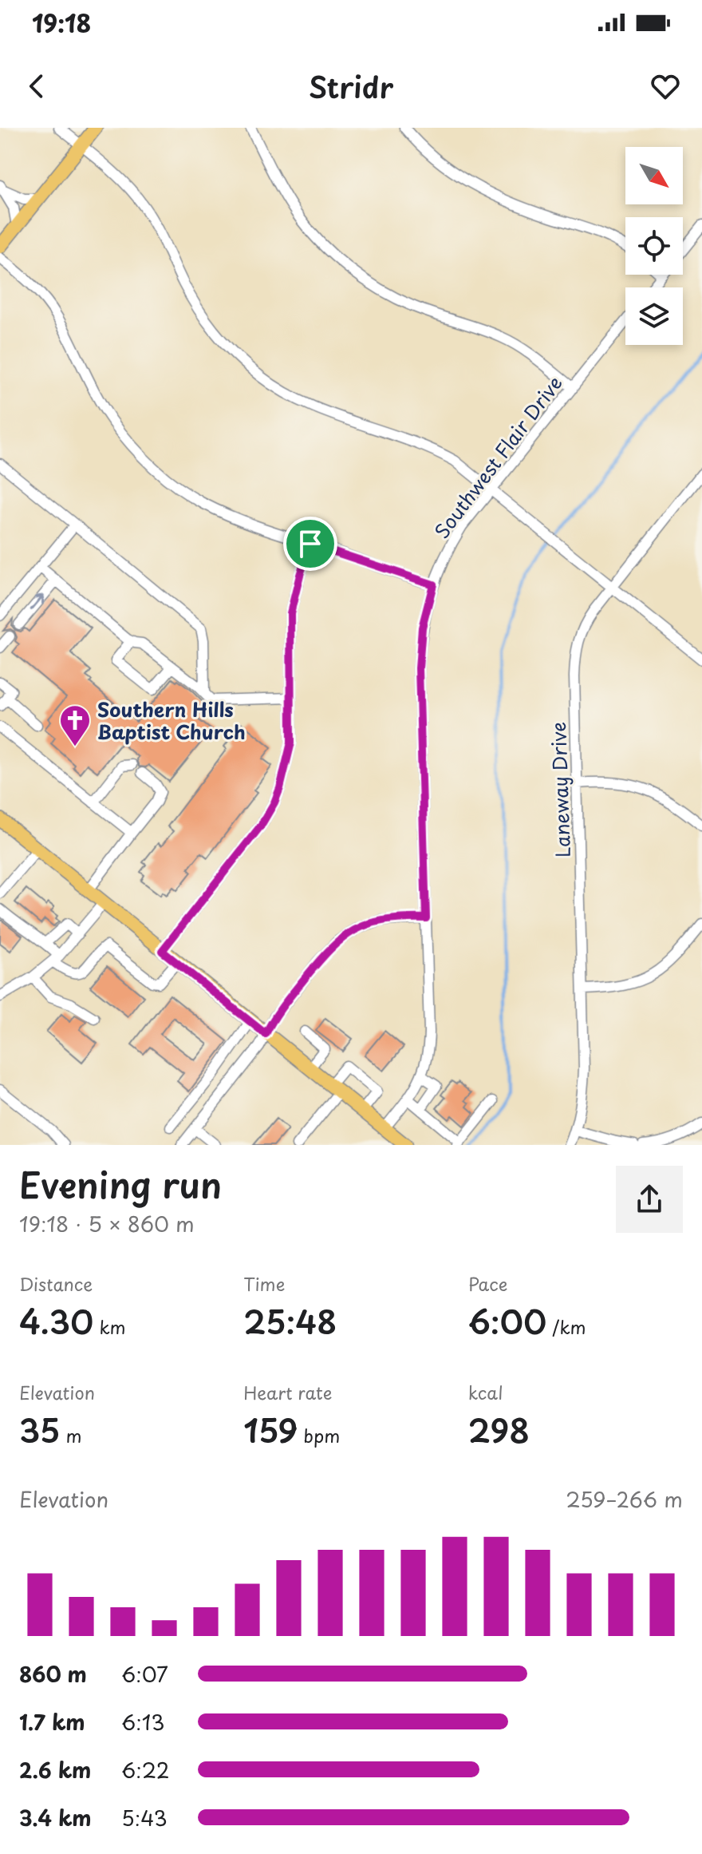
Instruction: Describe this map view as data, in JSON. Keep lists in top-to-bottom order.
{
  "streets": {
    "street": ["Southwest Flair Drive", "Laneway Drive"]
  },
  "places": {
    "church": ["Southern Hills Baptist Church"]
  },
  "north": "bottom right",
  "page": {
    "status": "19:18",
    "header": "Stridr",
    "heading": ["Evening run", "19:18 · 5 × 860 m"],
    "stats": [
      ["Distance", "4.30 km"],
      ["Time", "25:48"],
      ["Pace", "6:00 /km"],
      ["Elevation", "35 m"],
      ["Heart rate", "159 bpm"],
      ["kcal", "298"]
    ],
    "chart": ["Elevation", "259–266 m"],
    "list": [
      {
        "name": "860 m",
        "note": "6:07"
      },
      {
        "name": "1.7 km",
        "note": "6:13"
      },
      {
        "name": "2.6 km",
        "note": "6:22"
      },
      {
        "name": "3.4 km",
        "note": "5:43"
      }
    ]
  }
}
